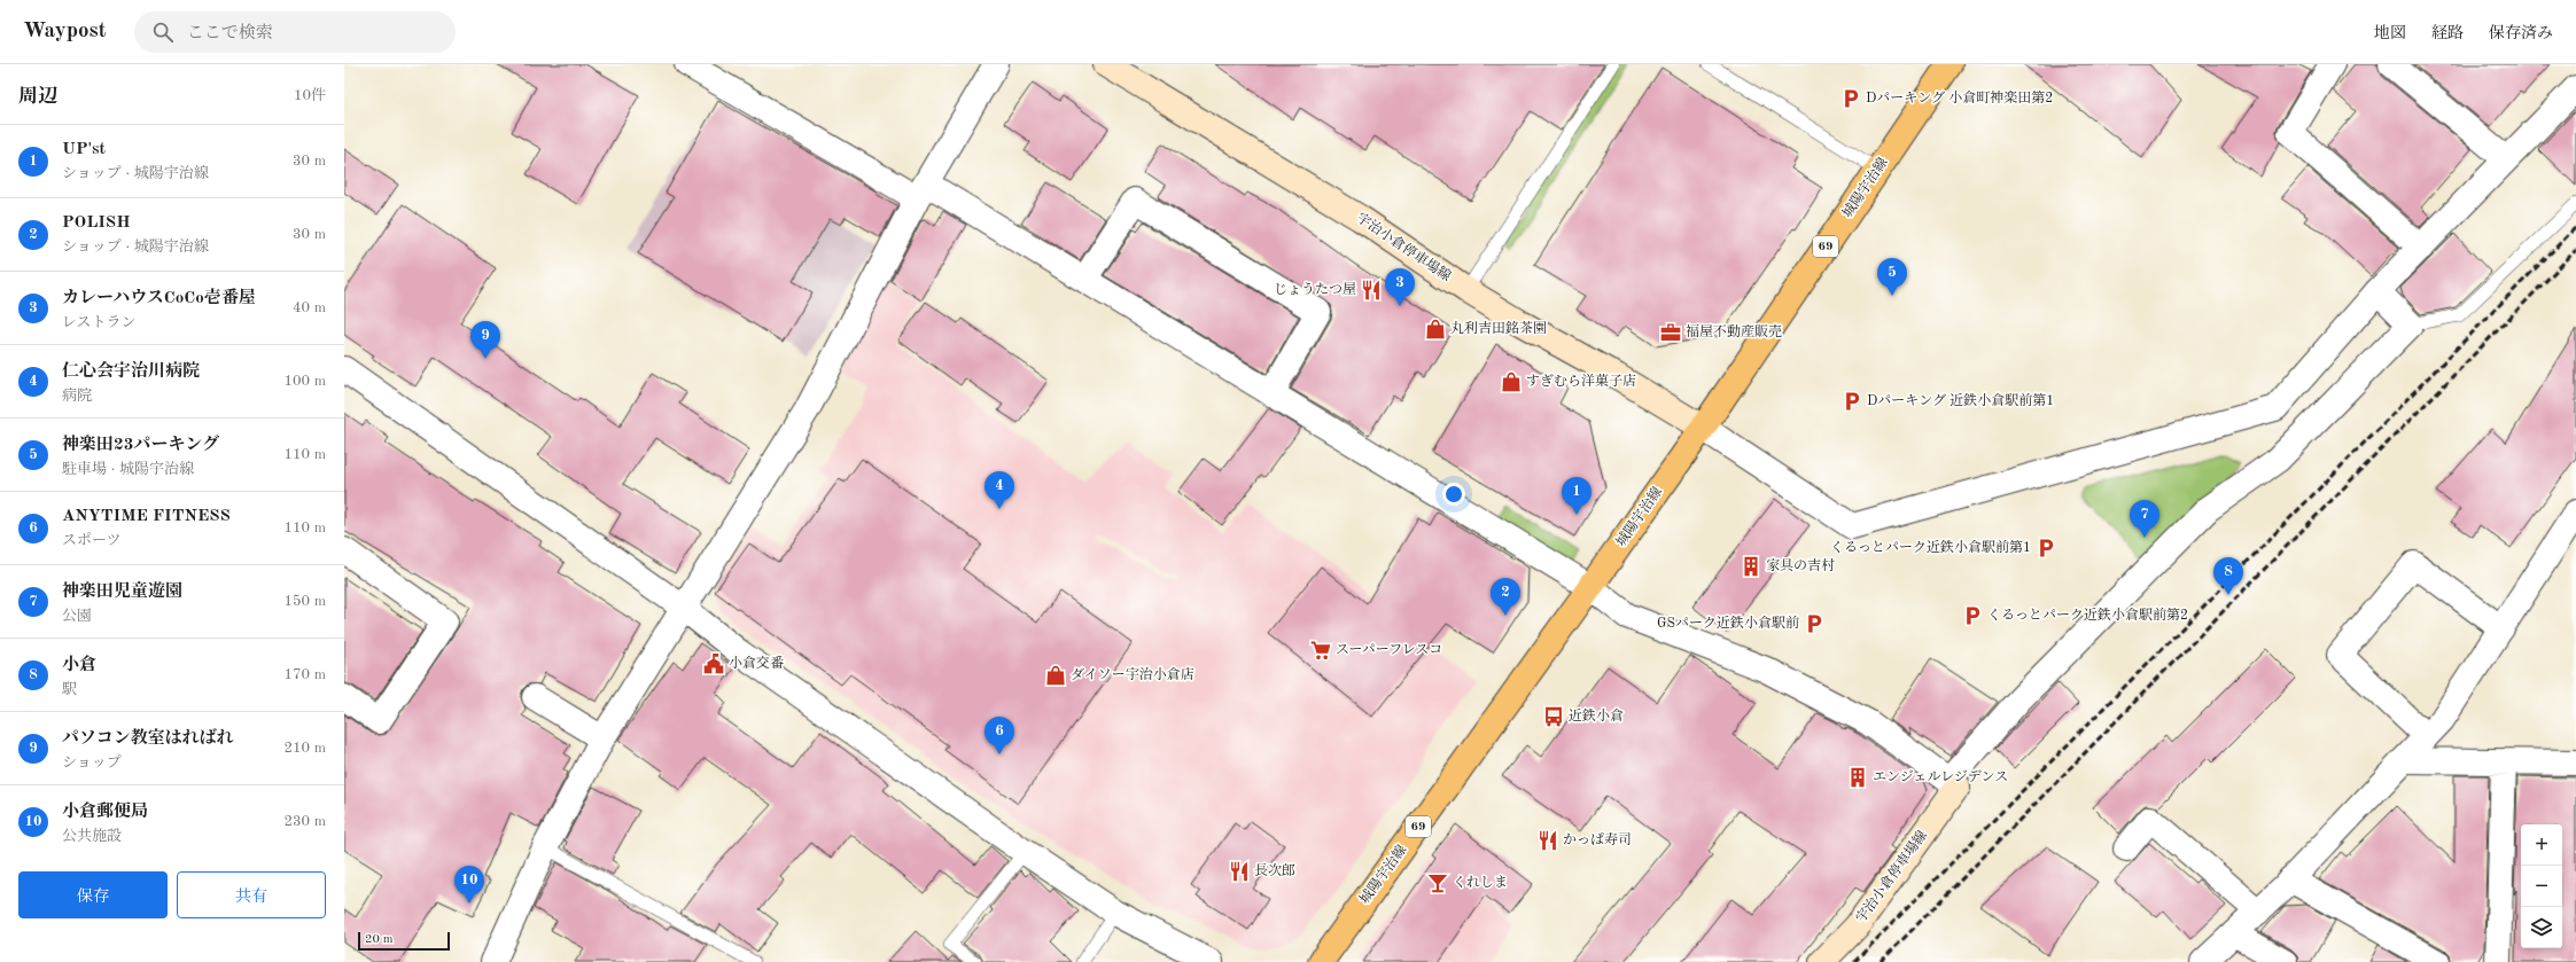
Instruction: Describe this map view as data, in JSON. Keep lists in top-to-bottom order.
{
  "streets": {
    "main road": ["城陽宇治線", "69", "宇治小倉停車場線"]
  },
  "crossings": [
    ["城陽宇治線", "宇治小倉停車場線"]
  ],
  "places": {
    "parking": [
      "Dパーキング 小倉町神楽田第2",
      "Dパーキング 近鉄小倉駅前第1",
      "くるっとパーク近鉄小倉駅前第1",
      "くるっとパーク近鉄小倉駅前第2",
      "GSパーク近鉄小倉駅前"
    ],
    "restaurant": ["じょうたつ屋", "かっぱ寿司", "長次郎"],
    "shop": ["丸利吉田銘茶園", "すぎむら洋菓子店", "ダイソー宇治小倉店"],
    "office": ["福屋不動産販売"],
    "building": ["家具の吉村", "エンジェルレジデンス"],
    "supermarket": ["スーパーフレスコ"],
    "public building": ["小倉交番"],
    "bus stop": ["近鉄小倉"],
    "bar": ["くれしま"]
  },
  "scale_bar": "20 m",
  "page": {
    "header": "Waypost",
    "search": "ここで検索",
    "nav": ["地図", "経路", "保存済み"],
    "heading": ["周辺", "10件"],
    "list": [
      {
        "mark": "1",
        "name": "UP'st",
        "note": "ショップ · 城陽宇治線",
        "value": "30 m"
      },
      {
        "mark": "2",
        "name": "POLISH",
        "note": "ショップ · 城陽宇治線",
        "value": "30 m"
      },
      {
        "mark": "3",
        "name": "カレーハウスCoCo壱番屋",
        "note": "レストラン",
        "value": "40 m"
      },
      {
        "mark": "4",
        "name": "仁心会宇治川病院",
        "note": "病院",
        "value": "100 m"
      },
      {
        "mark": "5",
        "name": "神楽田23パーキング",
        "note": "駐車場 · 城陽宇治線",
        "value": "110 m"
      },
      {
        "mark": "6",
        "name": "ANYTIME FITNESS",
        "note": "スポーツ",
        "value": "110 m"
      },
      {
        "mark": "7",
        "name": "神楽田児童遊園",
        "note": "公園",
        "value": "150 m"
      },
      {
        "mark": "8",
        "name": "小倉",
        "note": "駅",
        "value": "170 m"
      },
      {
        "mark": "9",
        "name": "パソコン教室はればれ",
        "note": "ショップ",
        "value": "210 m"
      },
      {
        "mark": "10",
        "name": "小倉郵便局",
        "note": "公共施設",
        "value": "230 m"
      }
    ],
    "pins": [
      "5",
      "3",
      "9",
      "4",
      "1",
      "7",
      "8",
      "2",
      "6",
      "10"
    ],
    "map_buttons": ["+", "−"],
    "buttons": ["保存", "共有"],
    "scale": "20 m"
  }
}
